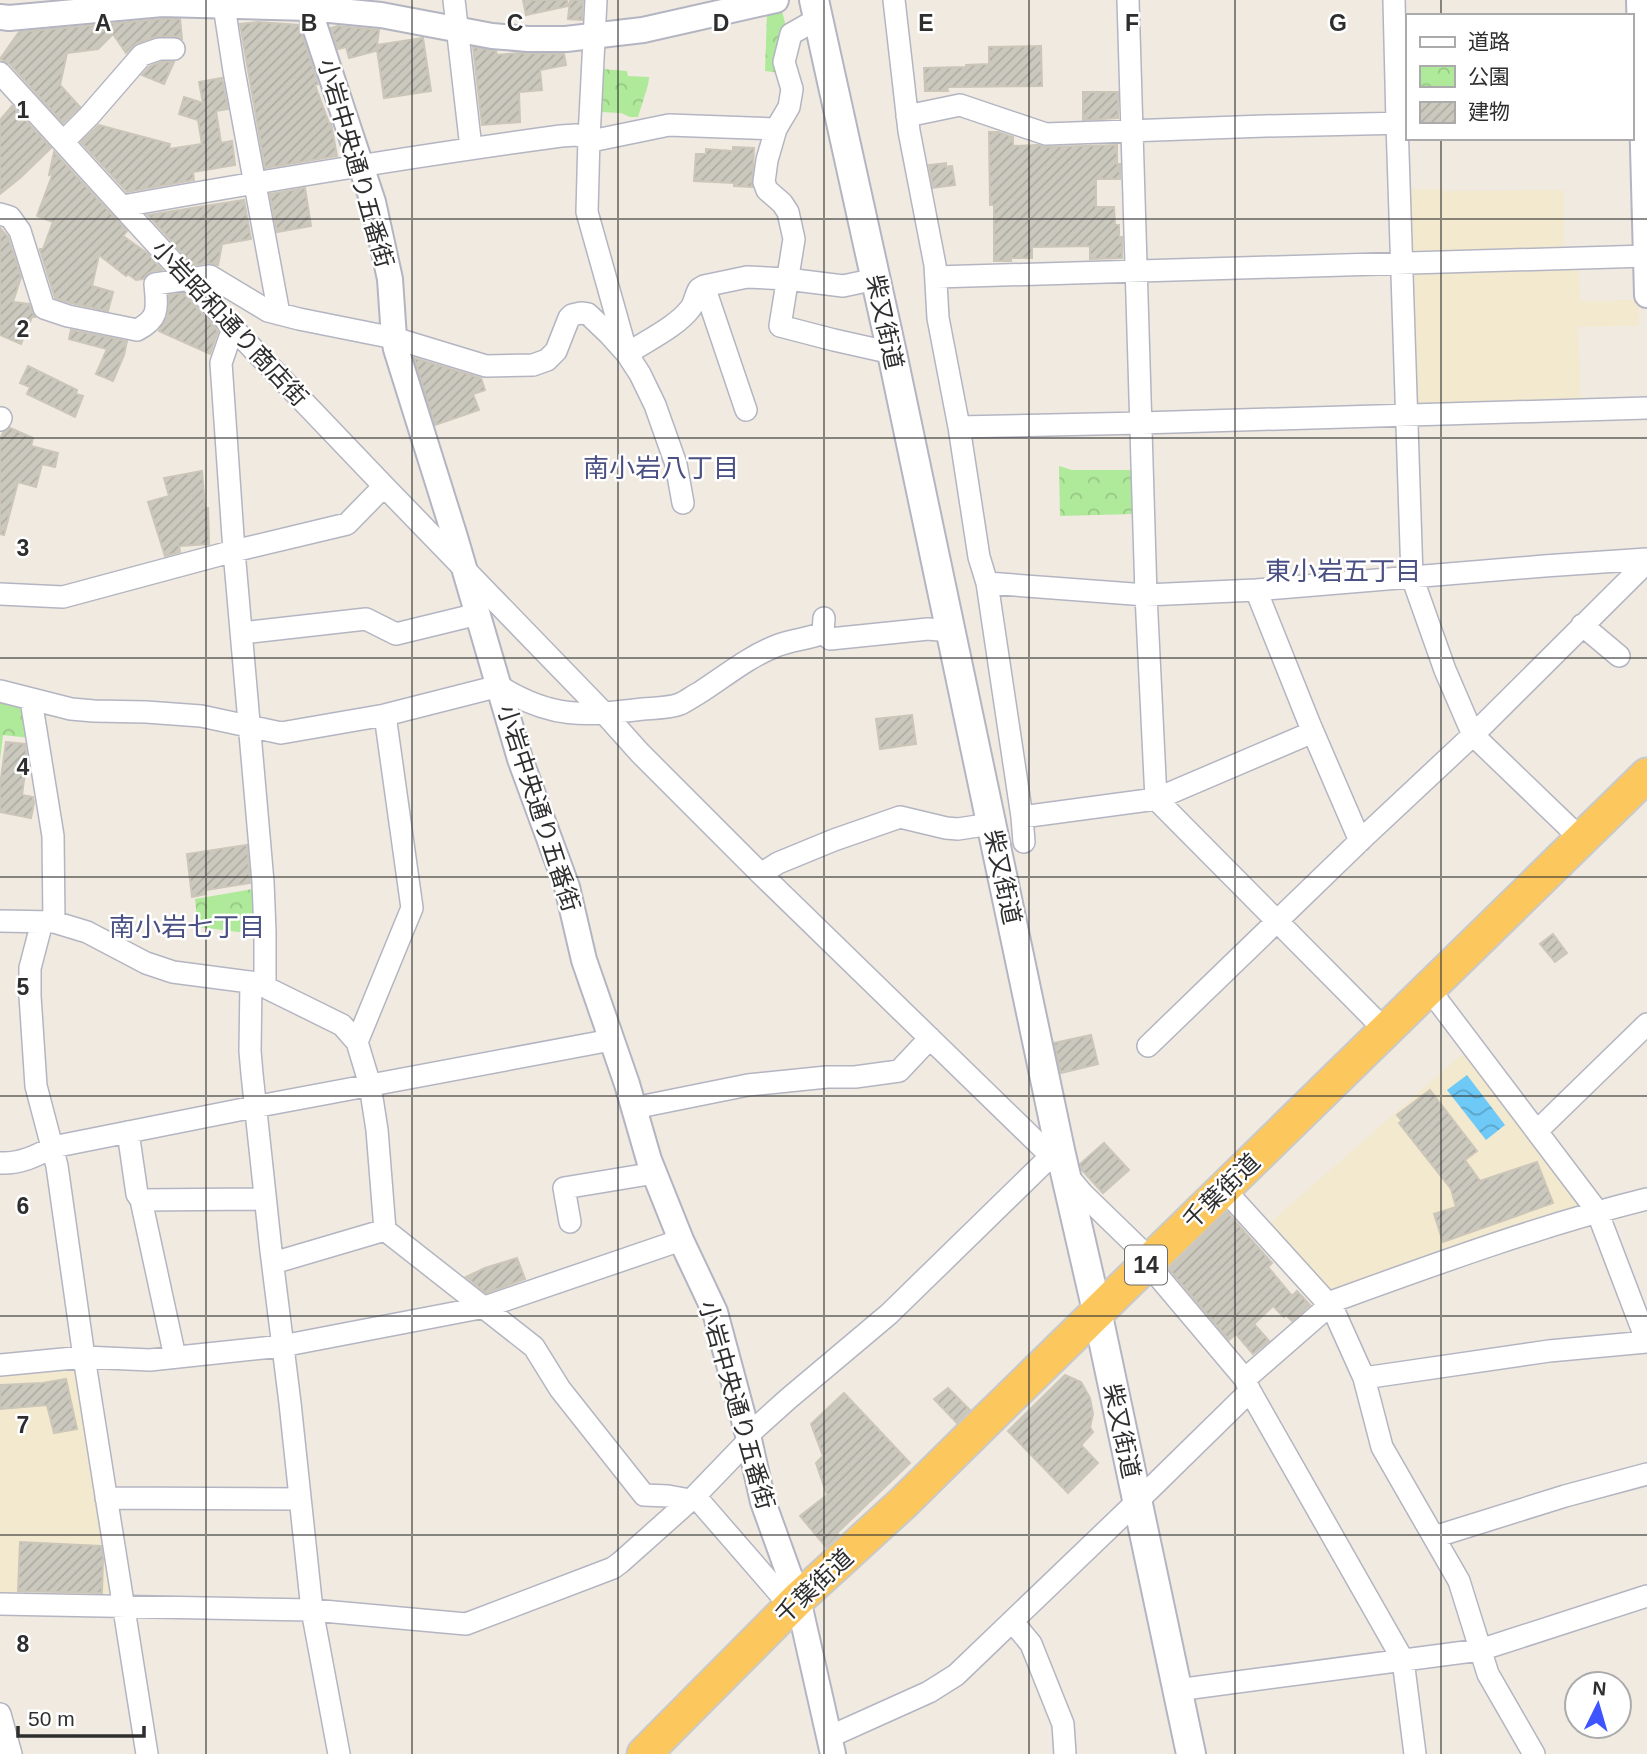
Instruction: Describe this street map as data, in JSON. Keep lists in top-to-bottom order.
{
  "streets": {
    "highway": ["千葉街道", "14"],
    "main road": ["柴又街道"],
    "street": ["小岩中央通り五番街", "小岩昭和通り商店街"]
  },
  "crossings": [
    ["小岩中央通り五番街", "小岩昭和通り商店街"],
    ["小岩中央通り五番街", "千葉街道"],
    ["柴又街道", "小岩昭和通り商店街"],
    ["柴又街道", "千葉街道"],
    ["小岩昭和通り商店街", "千葉街道"]
  ],
  "districts": ["南小岩八丁目", "東小岩五丁目", "南小岩七丁目"],
  "legend": ["道路", "公園", "建物"],
  "scale_bar": "50 m",
  "north": "top",
  "grid": {
    "columns": [
      "A",
      "B",
      "C",
      "D",
      "E",
      "F",
      "G"
    ],
    "rows": [
      "1",
      "2",
      "3",
      "4",
      "5",
      "6",
      "7",
      "8"
    ]
  }
}
